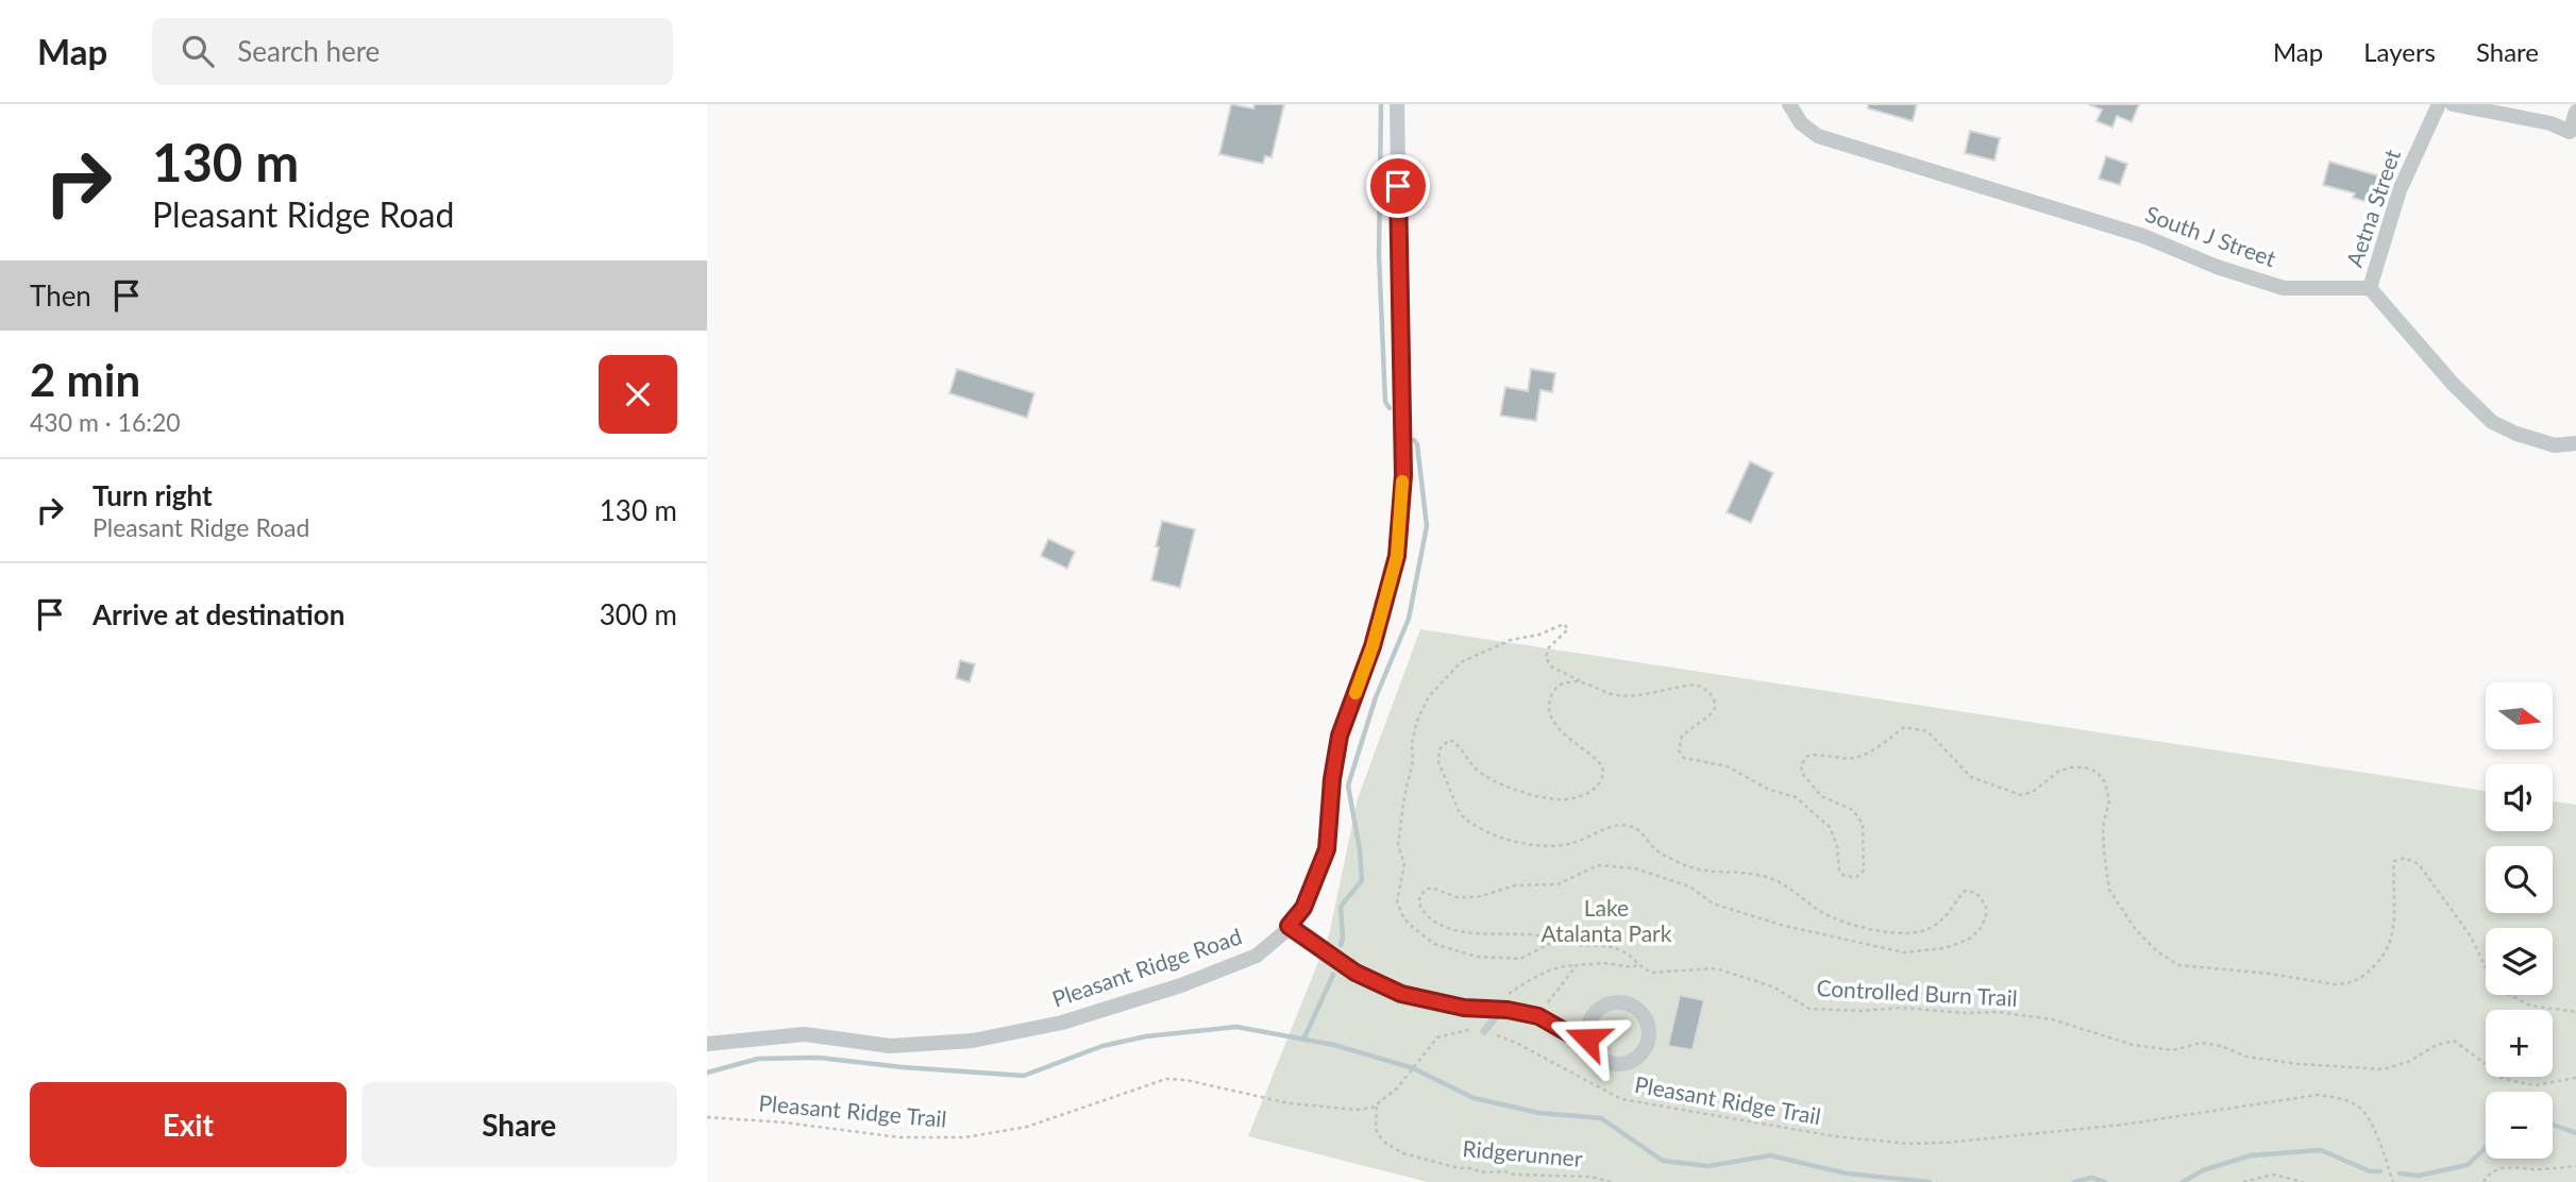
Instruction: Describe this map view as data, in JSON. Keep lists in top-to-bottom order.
{
  "streets": {
    "street": ["Aetna Street", "South J Street", "Pleasant Ridge Road"],
    "path": ["Controlled Burn Trail", "Pleasant Ridge Trail", "Ridgerunner"]
  },
  "crossings": [
    ["Aetna Street", "South J Street"],
    ["Controlled Burn Trail", "Pleasant Ridge Trail"],
    ["Pleasant Ridge Trail", "Ridgerunner"]
  ],
  "parks": ["Lake Atalanta Park"],
  "north": "right",
  "page": {
    "header": "Map",
    "search": "Search here",
    "nav": ["Map", "Layers", "Share"],
    "turn": ["130 m", "Pleasant Ridge Road"],
    "then": "Then",
    "heading": ["2 min", "430 m · 16:20"],
    "list": [
      {
        "name": "Turn right",
        "note": "Pleasant Ridge Road",
        "value": "130 m"
      },
      {
        "name": "Arrive at destination",
        "value": "300 m"
      }
    ],
    "map_buttons": ["+", "−"],
    "buttons": ["Exit", "Share"]
  }
}
